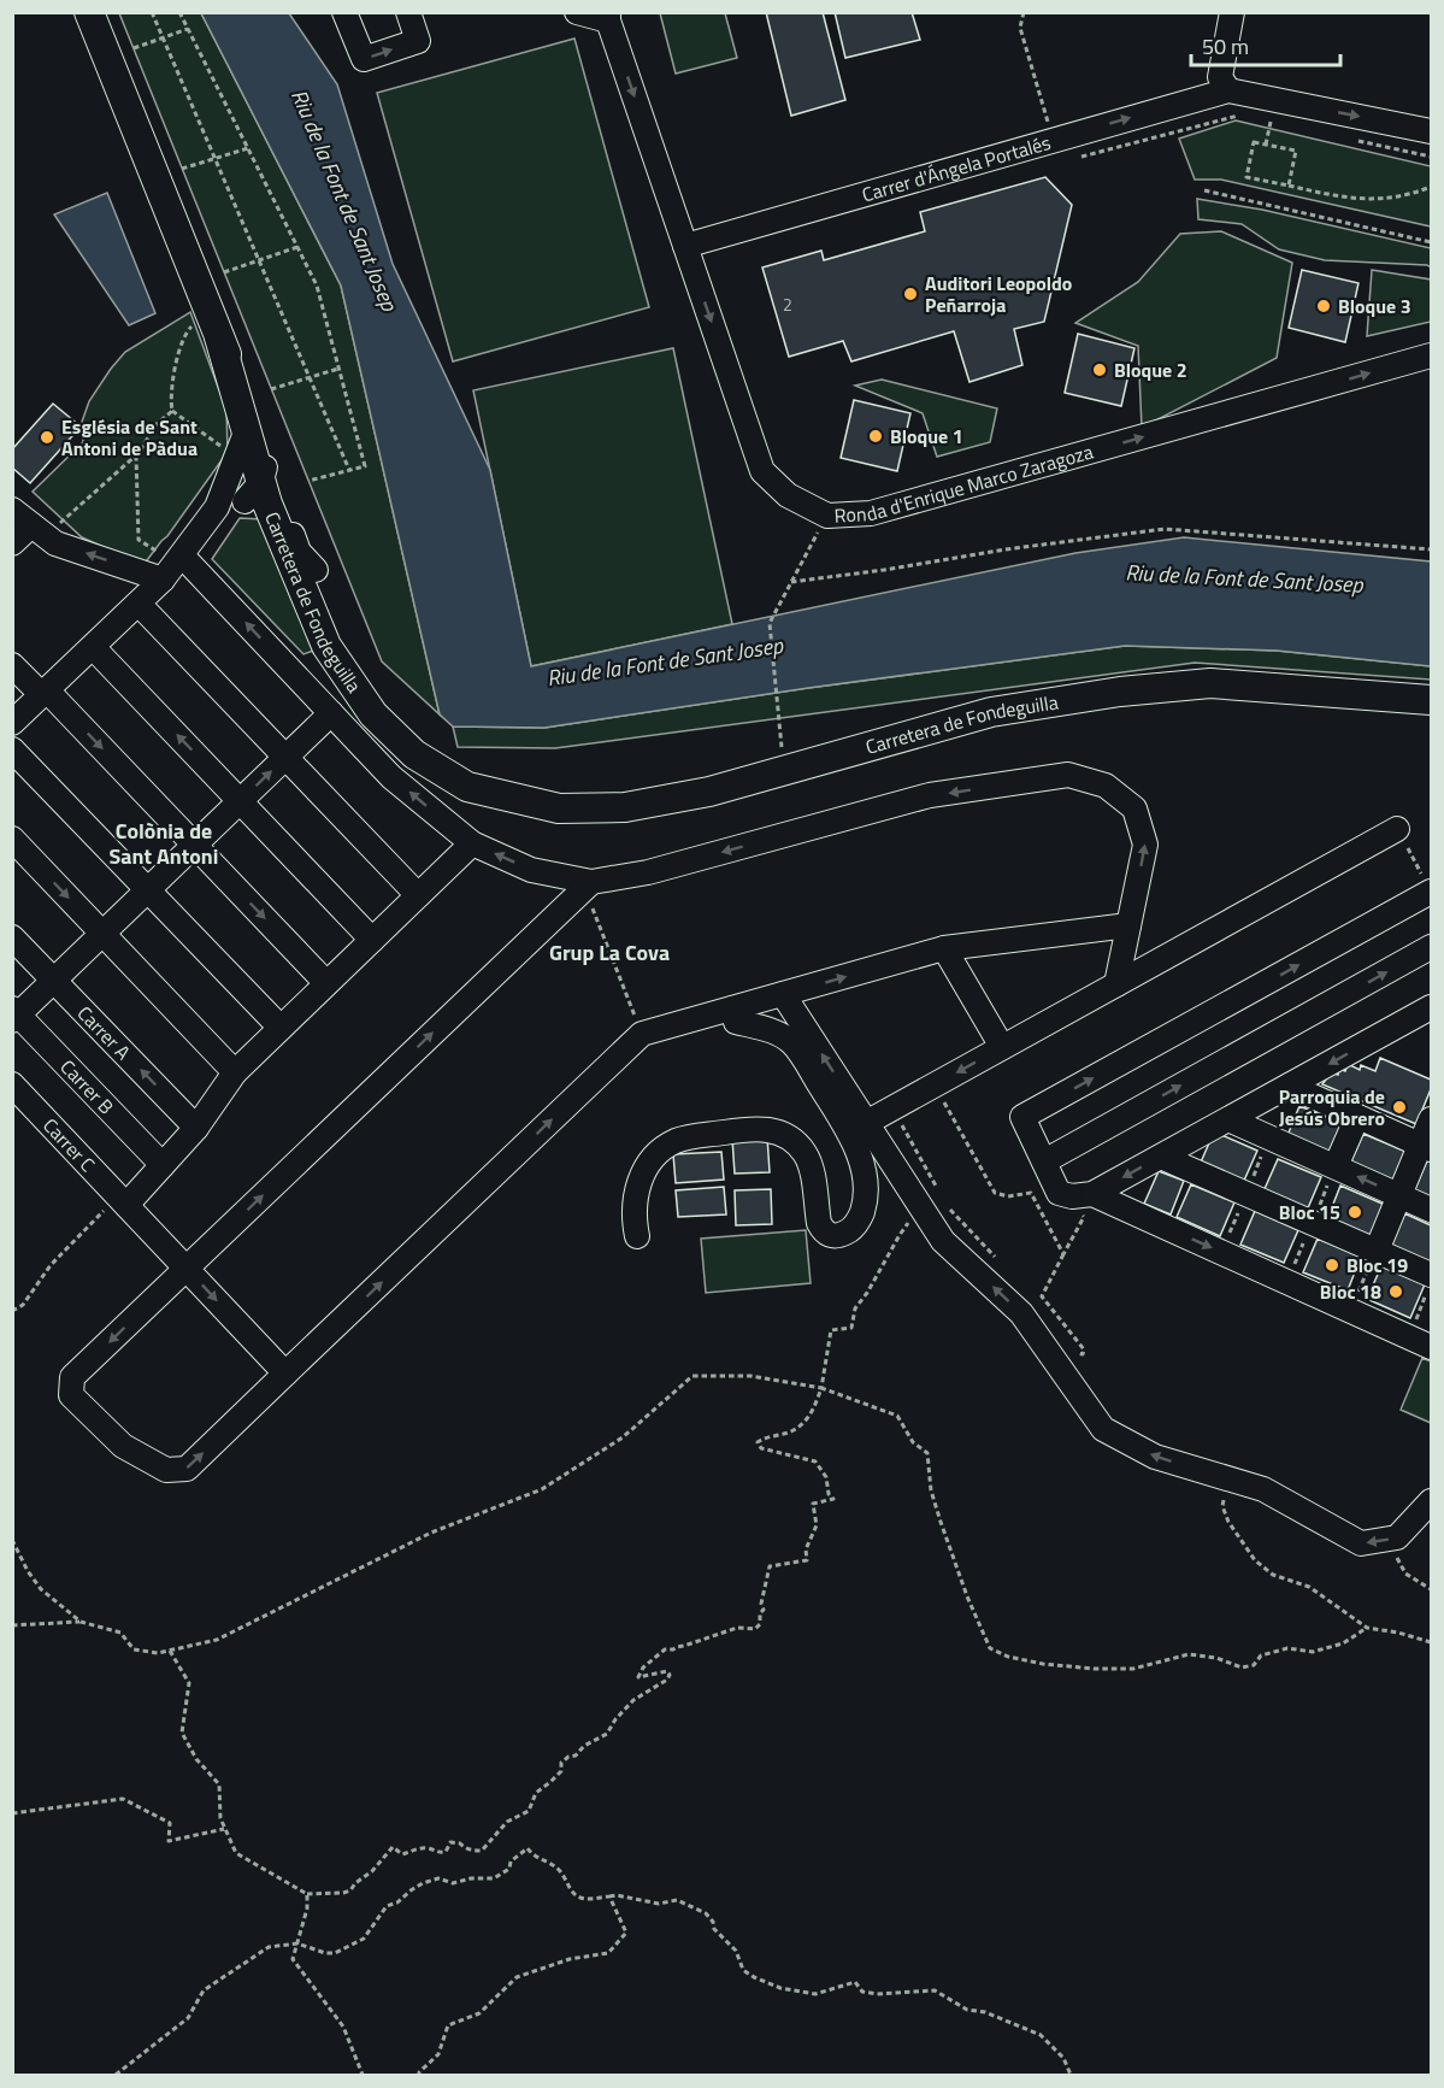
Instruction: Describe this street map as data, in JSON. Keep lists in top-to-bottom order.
{
  "streets": {
    "main road": ["Carretera de Fondeguilla"],
    "street": [
      "Carrer d'Ángela Portalés",
      "Ronda d'Enrique Marco Zaragoza",
      "Carrer A",
      "Carrer B",
      "Carrer C"
    ]
  },
  "crossings": [
    ["Carrer d'Ángela Portalés", "Ronda d'Enrique Marco Zaragoza"]
  ],
  "one_way": ["Carrer d'Ángela Portalés", "Carrer C"],
  "districts": ["Colònia de Sant Antoni", "Grup La Cova"],
  "water": ["Riu de la Font de Sant Josep"],
  "places": [
    "Auditori Leopoldo Peñarroja",
    "Bloque 3",
    "Bloque 2",
    "Bloque 1",
    "Església de Sant Antoni de Pàdua",
    "Parroquia de Jesús Obrero",
    "Bloc 15",
    "Bloc 19",
    "Bloc 18"
  ],
  "house_numbers": ["2"],
  "scale_bar": "50 m"
}
